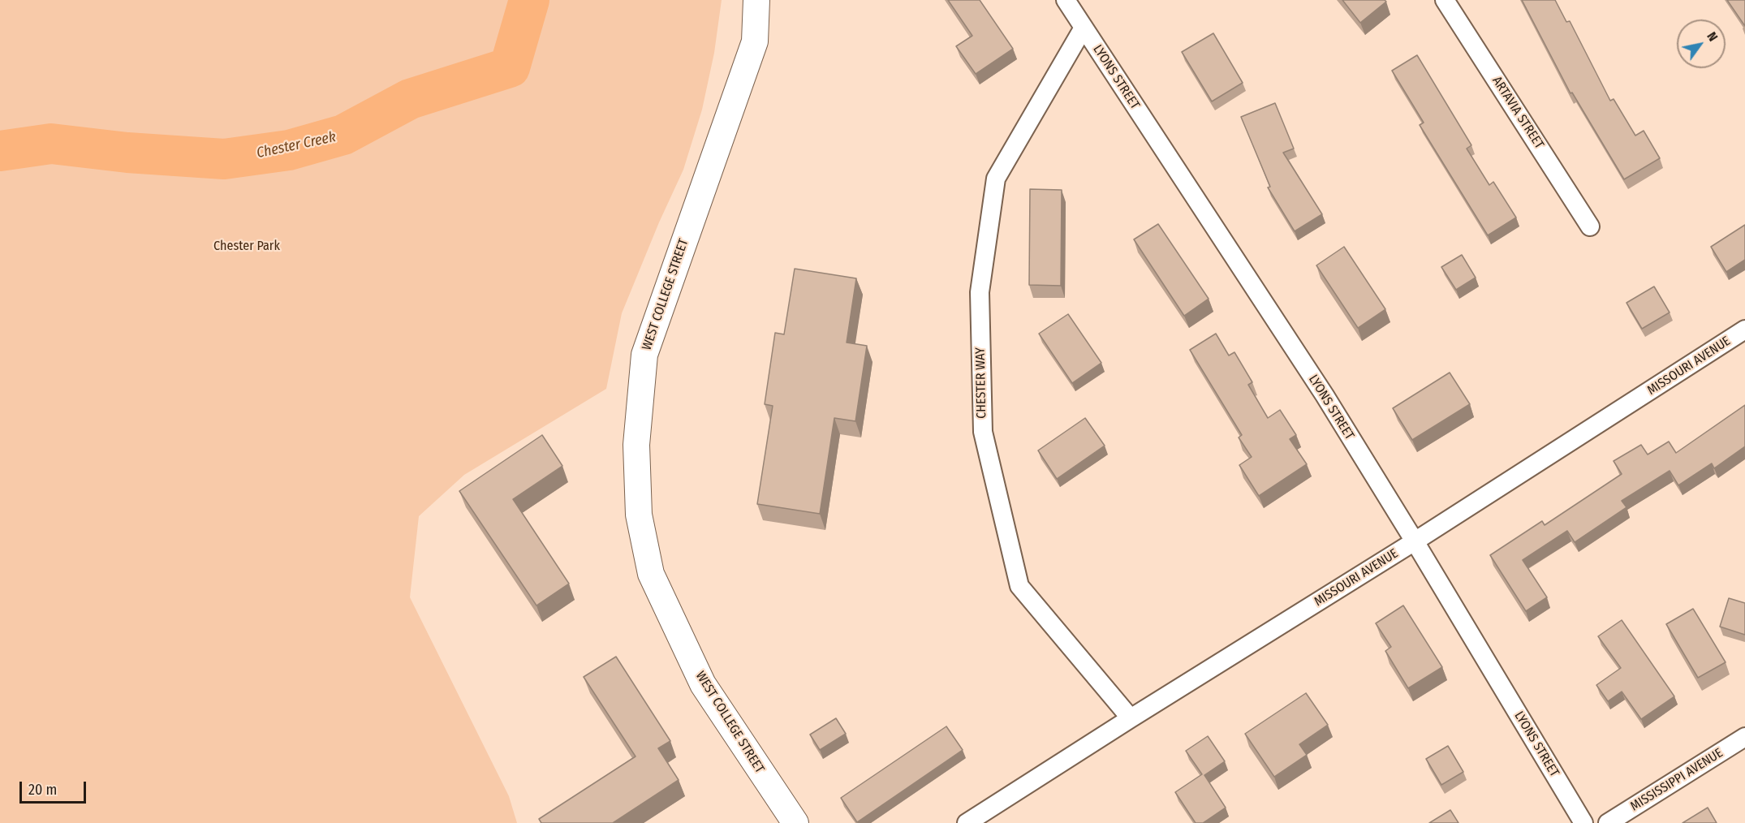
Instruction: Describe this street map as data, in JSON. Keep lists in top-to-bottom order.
{
  "streets": {
    "street": [
      "LYONS STREET",
      "ARTAVIA STREET",
      "WEST COLLEGE STREET",
      "MISSOURI AVENUE",
      "CHESTER WAY",
      "MISSISSIPPI AVENUE"
    ]
  },
  "crossings": [
    ["LYONS STREET", "MISSOURI AVENUE"],
    ["LYONS STREET", "CHESTER WAY"],
    ["MISSOURI AVENUE", "CHESTER WAY"]
  ],
  "water": ["Chester Creek"],
  "parks": ["Chester Park"],
  "scale_bar": "20 m",
  "north": "top right"
}
